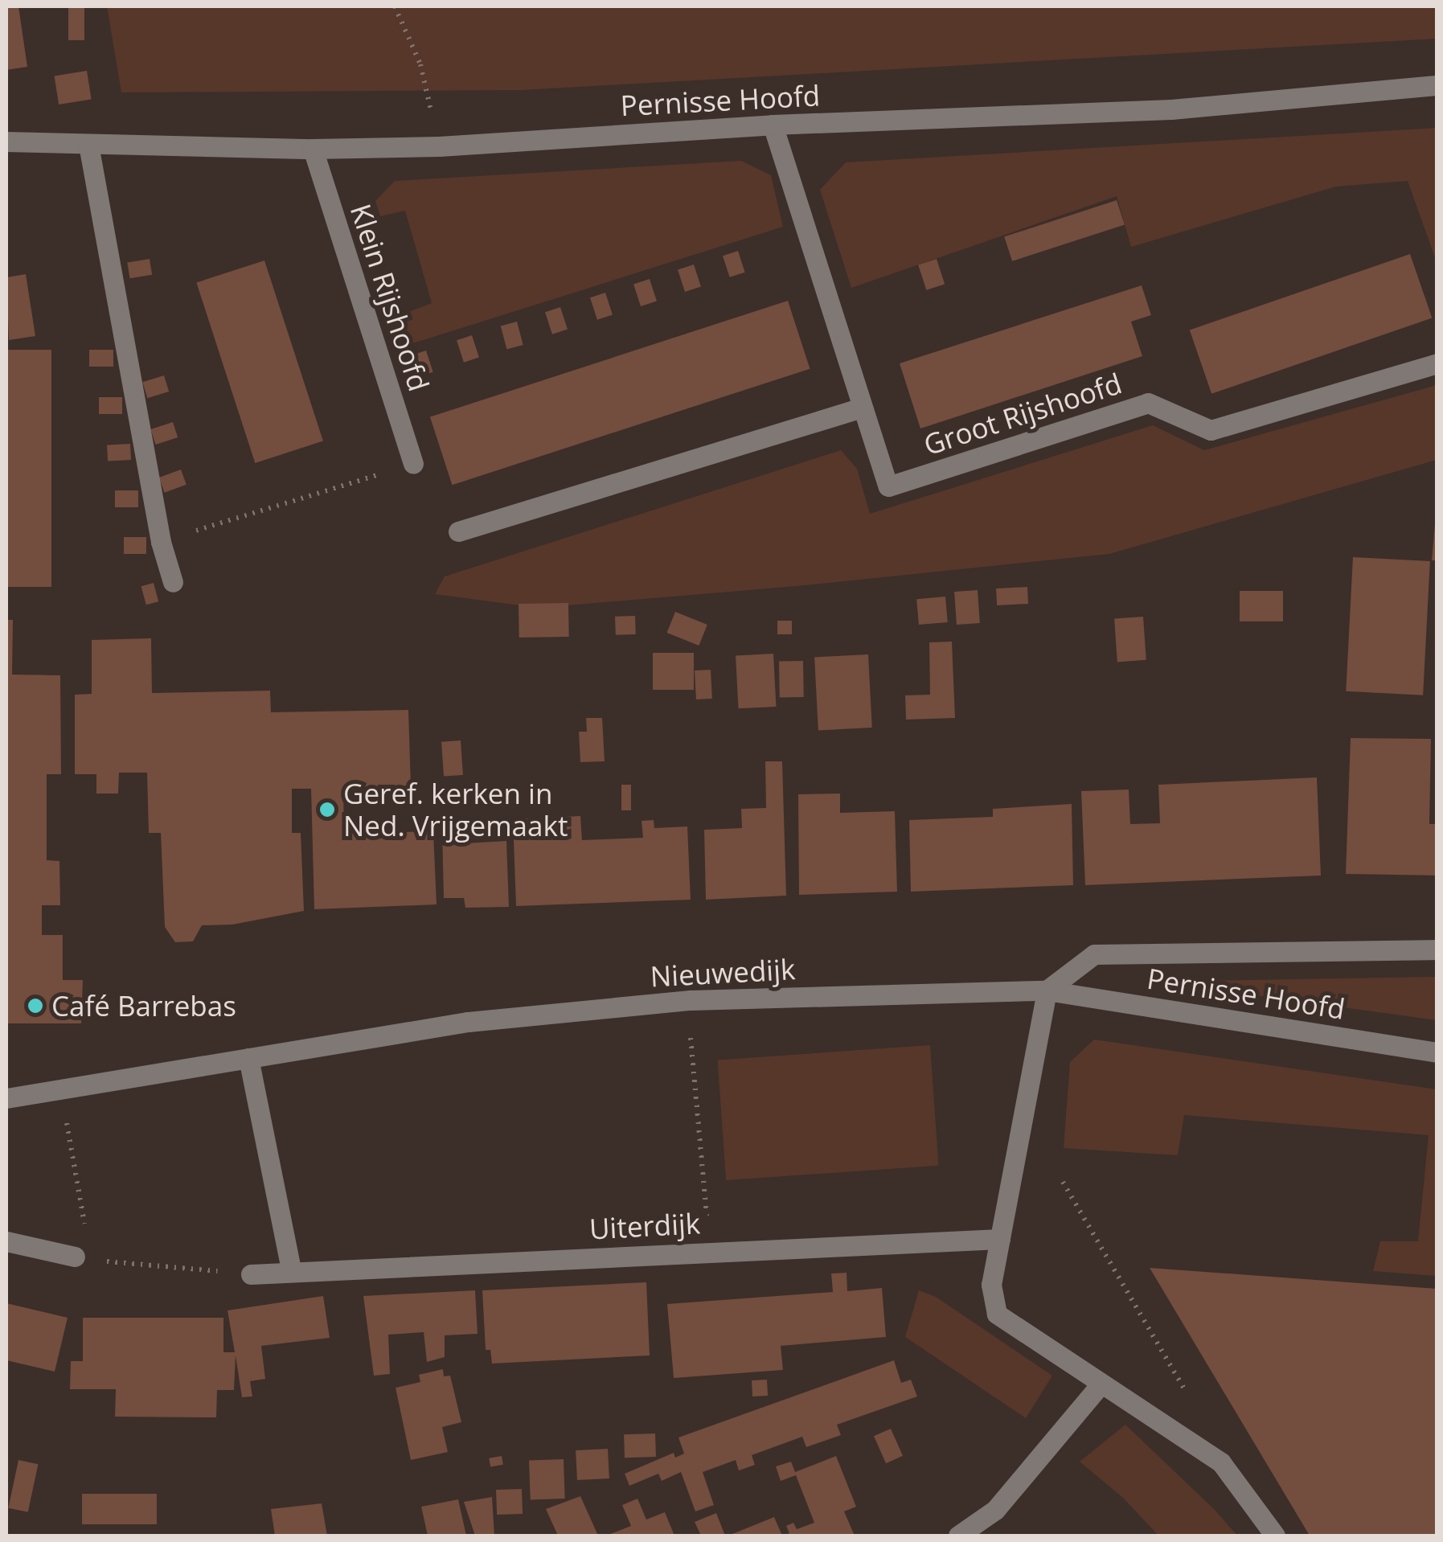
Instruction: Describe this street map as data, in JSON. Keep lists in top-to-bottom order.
{
  "streets": {
    "street": [
      "Pernisse Hoofd",
      "Klein Rijshoofd",
      "Groot Rijshoofd",
      "Nieuwedijk",
      "Uiterdijk"
    ]
  },
  "crossings": [
    ["Pernisse Hoofd", "Klein Rijshoofd"],
    ["Pernisse Hoofd", "Groot Rijshoofd"],
    ["Pernisse Hoofd", "Nieuwedijk"]
  ],
  "places": ["Geref. kerken in Ned. Vrijgemaakt", "Café Barrebas"]
}
